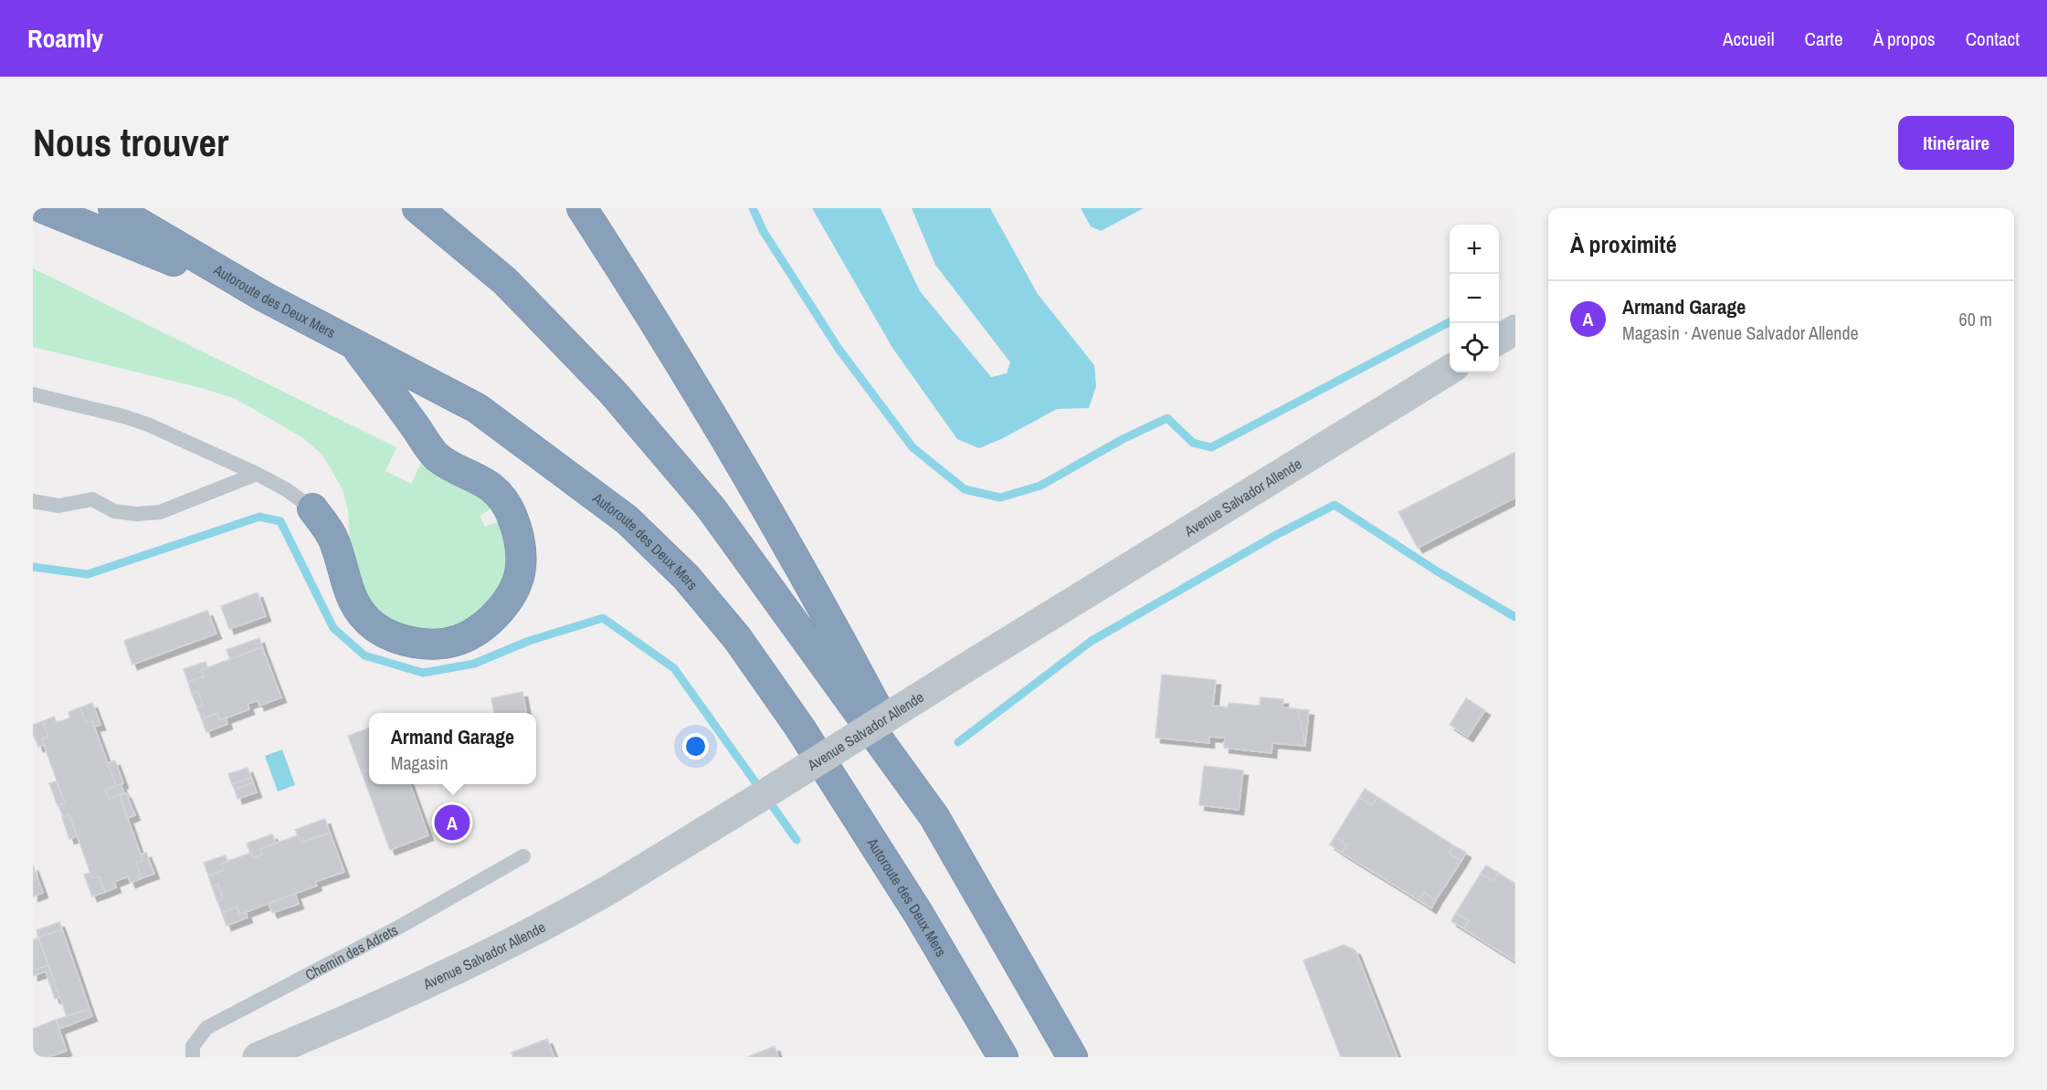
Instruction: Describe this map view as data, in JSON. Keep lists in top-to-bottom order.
{
  "streets": {
    "highway": ["Autoroute des Deux Mers"],
    "street": ["Avenue Salvador Allende"],
    "lane": ["Chemin des Adrets"]
  },
  "page": {
    "header": "Roamly",
    "nav": [
      "Accueil",
      "Carte",
      "À propos",
      "Contact"
    ],
    "buttons": "Itinéraire",
    "title": "Nous trouver",
    "heading": "À proximité",
    "map_buttons": ["+", "−"],
    "list": [
      {
        "mark": "A",
        "name": "Armand Garage",
        "note": "Magasin · Avenue Salvador Allende",
        "value": "60 m"
      }
    ],
    "popup": ["Armand Garage", "Magasin"],
    "pins": "A"
  }
}
